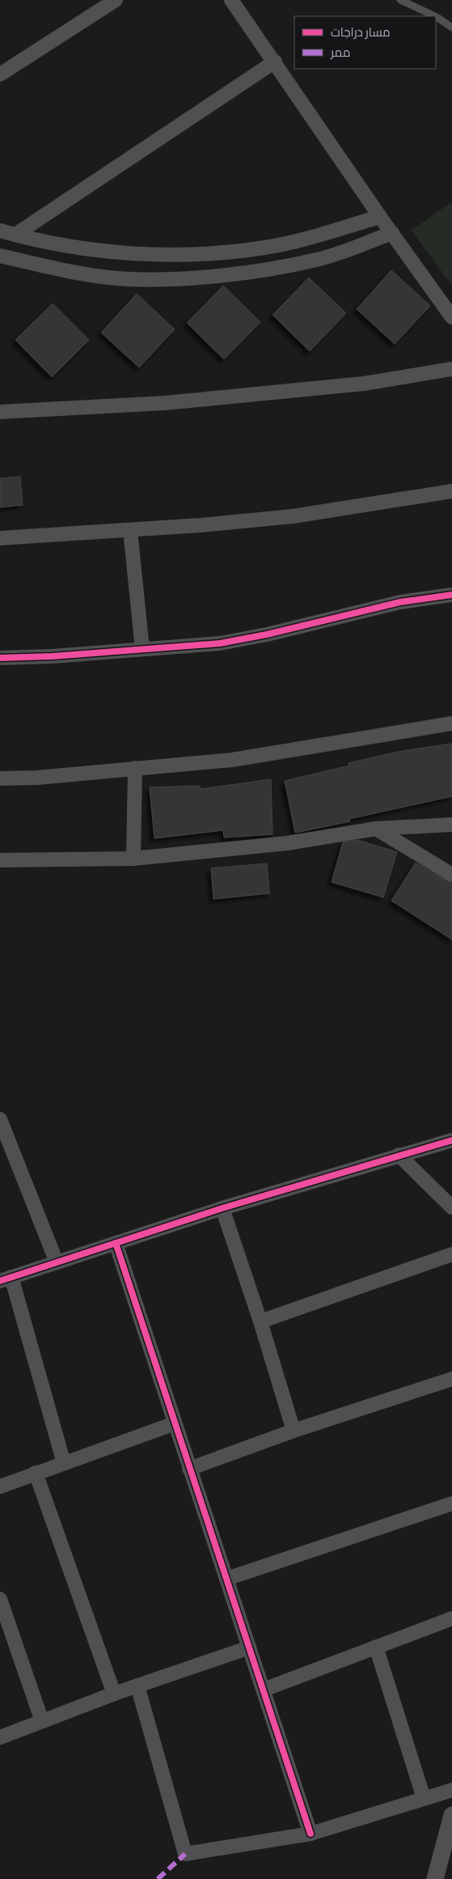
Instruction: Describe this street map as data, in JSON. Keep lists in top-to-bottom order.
{
  "legend": ["مسار دراجات", "ممر"]
}
